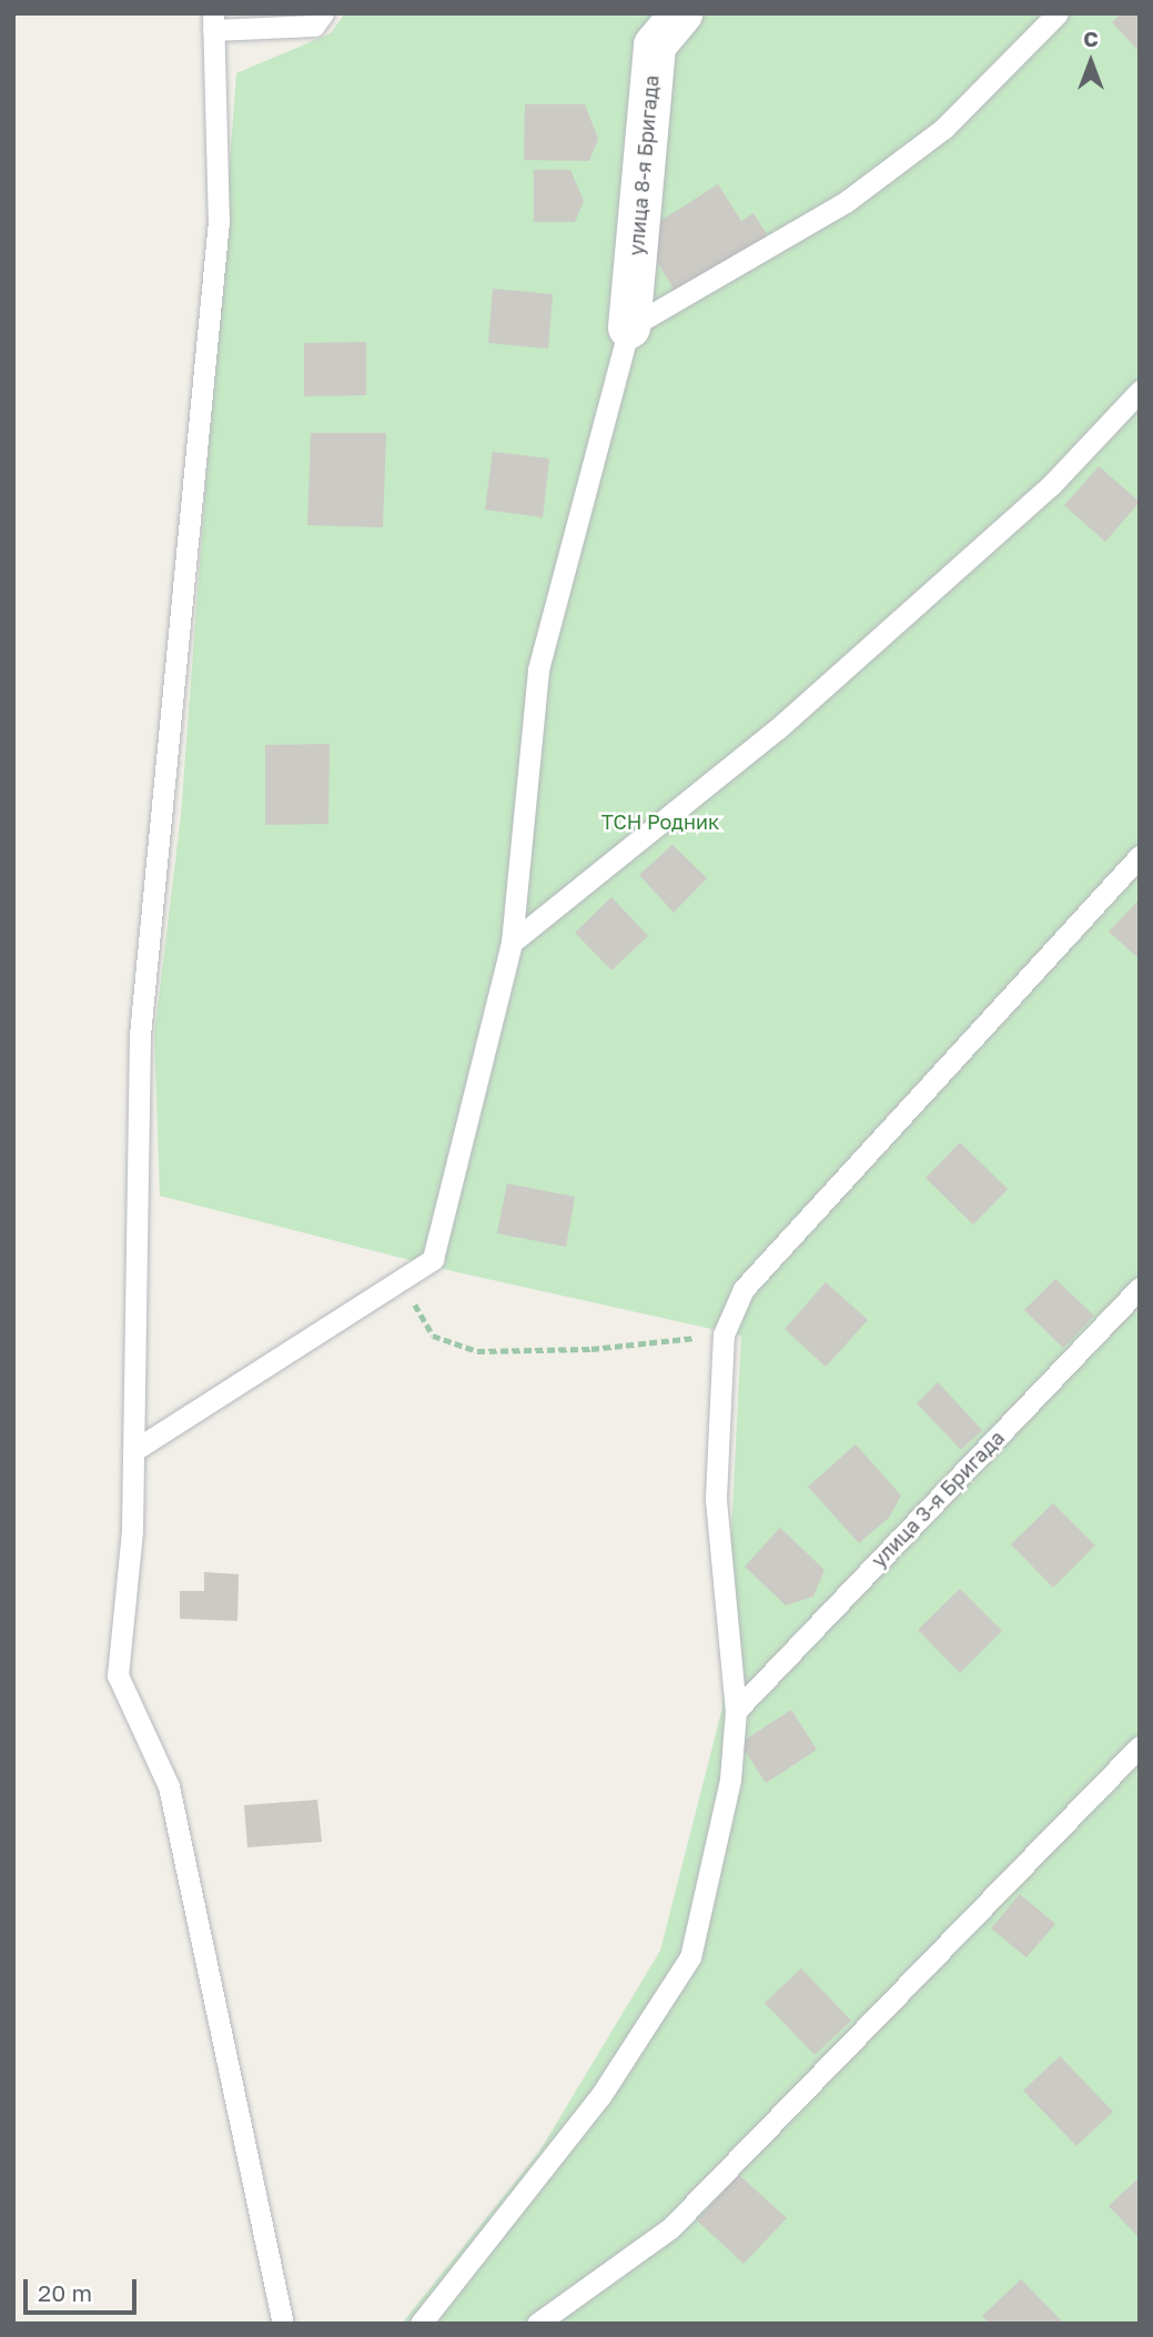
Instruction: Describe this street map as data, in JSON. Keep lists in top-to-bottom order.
{
  "streets": {
    "street": ["улица 8-я Бригада"],
    "lane": ["улица 3-я Бригада"]
  },
  "parks": ["ТСН Родник"],
  "scale_bar": "20 m",
  "north": "top"
}
